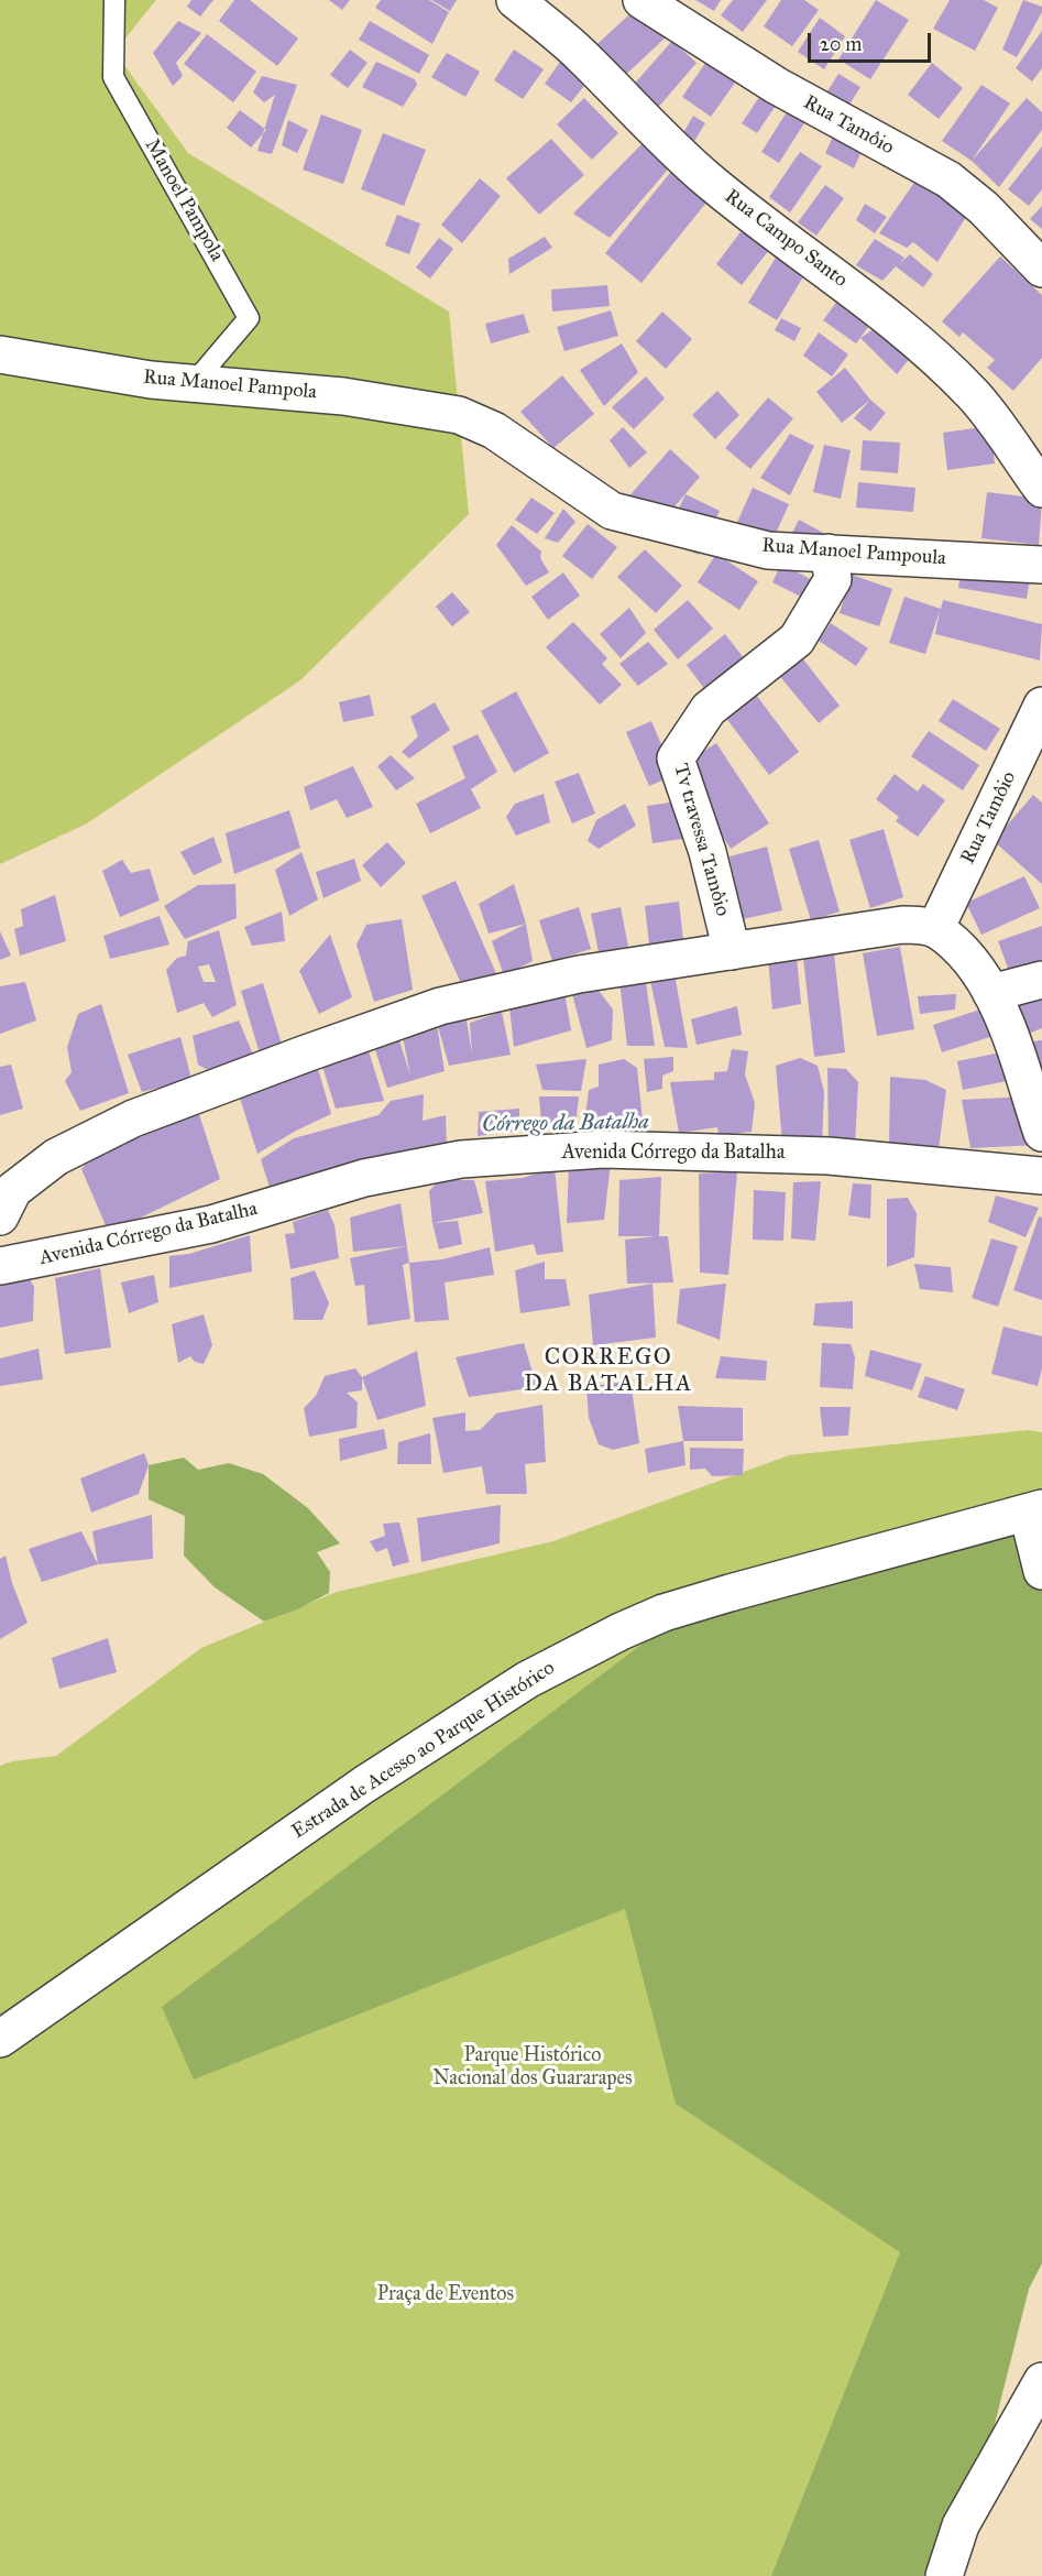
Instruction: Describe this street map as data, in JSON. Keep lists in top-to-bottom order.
{
  "streets": {
    "street": [
      "Rua Tamôio",
      "Rua Campo Santo",
      "Rua Manoel Pampola",
      "Rua Manoel Pampoula",
      "Tv travessa Tamôio",
      "Avenida Córrego da Batalha",
      "Estrada de Acesso ao Parque Histórico"
    ],
    "lane": ["Manoel Pampola"]
  },
  "crossings": [
    ["Manoel Pampola", "Rua Manoel Pampola"],
    ["Rua Manoel Pampola", "Rua Manoel Pampoula"],
    ["Rua Manoel Pampoula", "Tv travessa Tamôio"]
  ],
  "districts": ["CORREGO DA BATALHA"],
  "water": ["Córrego da Batalha"],
  "parks": ["Parque Histórico Nacional dos Guararapes", "Praça de Eventos"],
  "scale_bar": "20 m"
}
